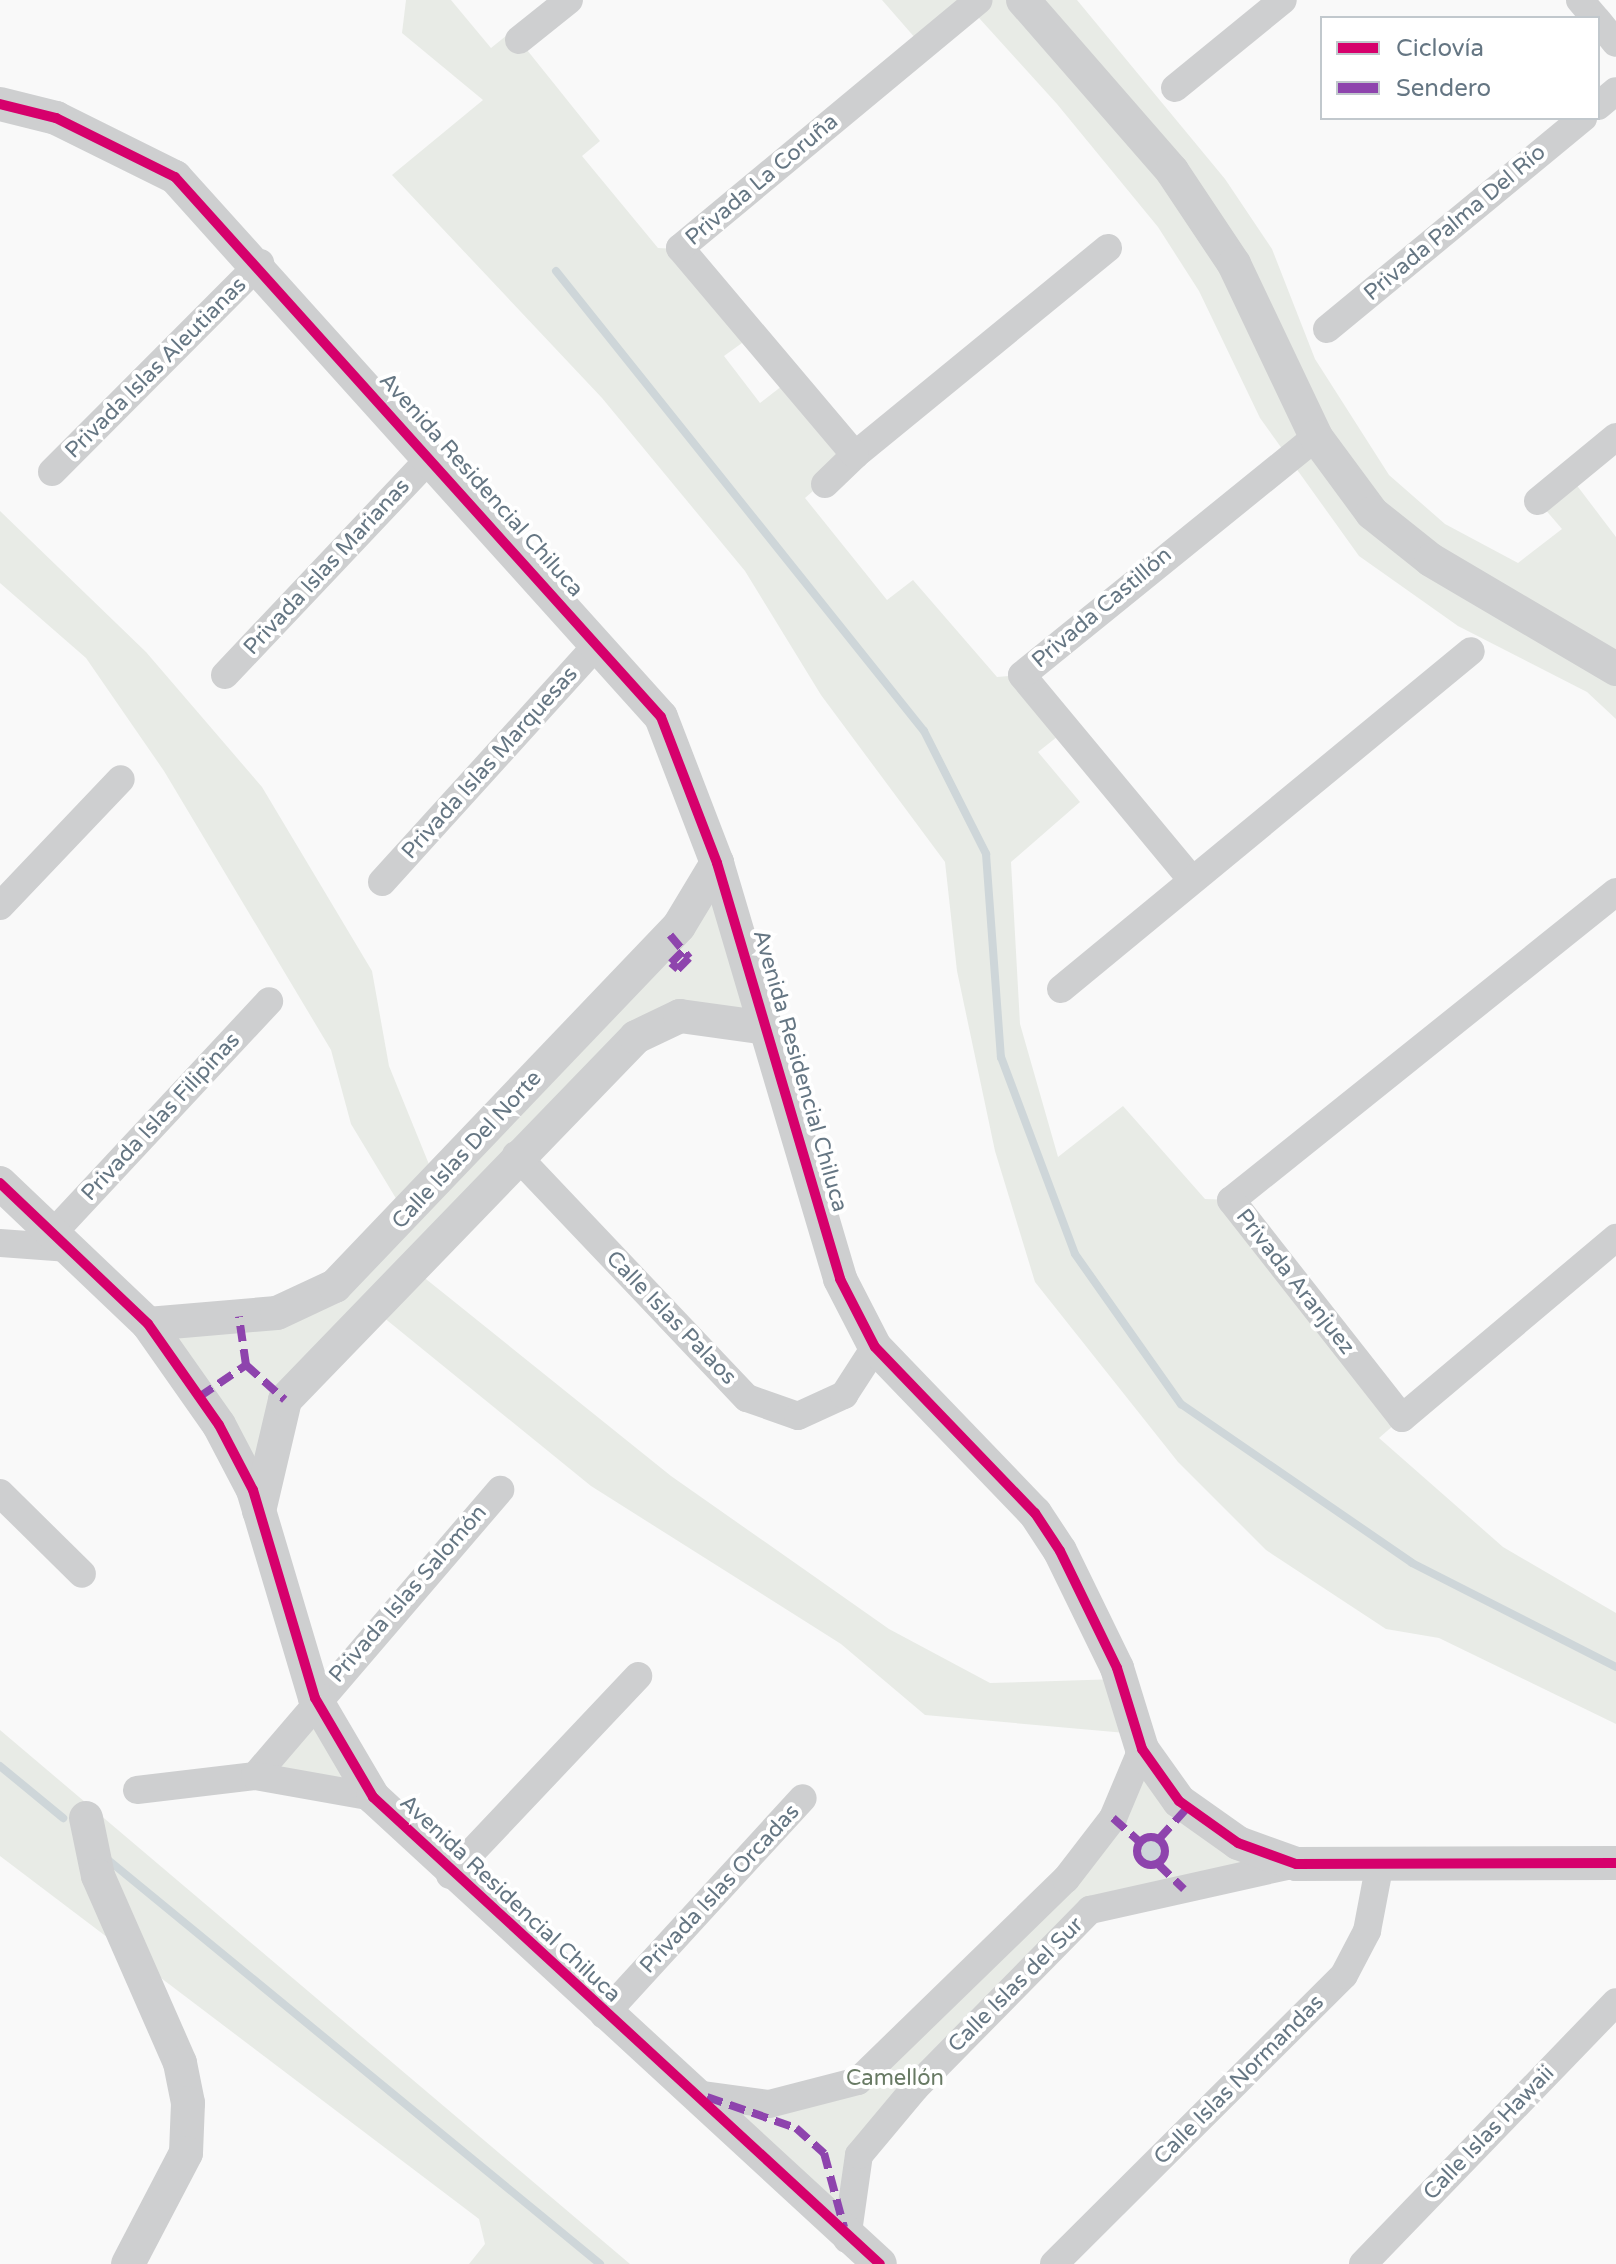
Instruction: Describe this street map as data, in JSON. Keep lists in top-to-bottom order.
{
  "streets": {
    "street": [
      "Privada La Coruña",
      "Privada Palma Del Río",
      "Privada Islas Aleutianas",
      "Avenida Residencial Chiluca",
      "Privada Islas Marianas",
      "Privada Castillón",
      "Privada Islas Marquesas",
      "Privada Islas Filipinas",
      "Calle Islas Del Norte",
      "Privada Aranjuez",
      "Calle Islas Palaos",
      "Privada Islas Salomón",
      "Privada Islas Orcadas",
      "Calle Islas del Sur",
      "Calle Islas Normandas",
      "Calle Islas Hawaii"
    ]
  },
  "crossings": [
    ["Privada Islas Aleutianas", "Avenida Residencial Chiluca"],
    ["Avenida Residencial Chiluca", "Privada Islas Marianas"],
    ["Avenida Residencial Chiluca", "Privada Islas Marquesas"],
    ["Avenida Residencial Chiluca", "Privada Islas Filipinas"],
    ["Avenida Residencial Chiluca", "Calle Islas Del Norte"],
    ["Avenida Residencial Chiluca", "Calle Islas Palaos"],
    ["Avenida Residencial Chiluca", "Privada Islas Salomón"],
    ["Avenida Residencial Chiluca", "Privada Islas Orcadas"],
    ["Avenida Residencial Chiluca", "Calle Islas del Sur"],
    ["Avenida Residencial Chiluca", "Calle Islas Normandas"],
    ["Calle Islas Del Norte", "Calle Islas Palaos"]
  ],
  "parks": ["Camellón"],
  "legend": ["Ciclovía", "Sendero"]
}
